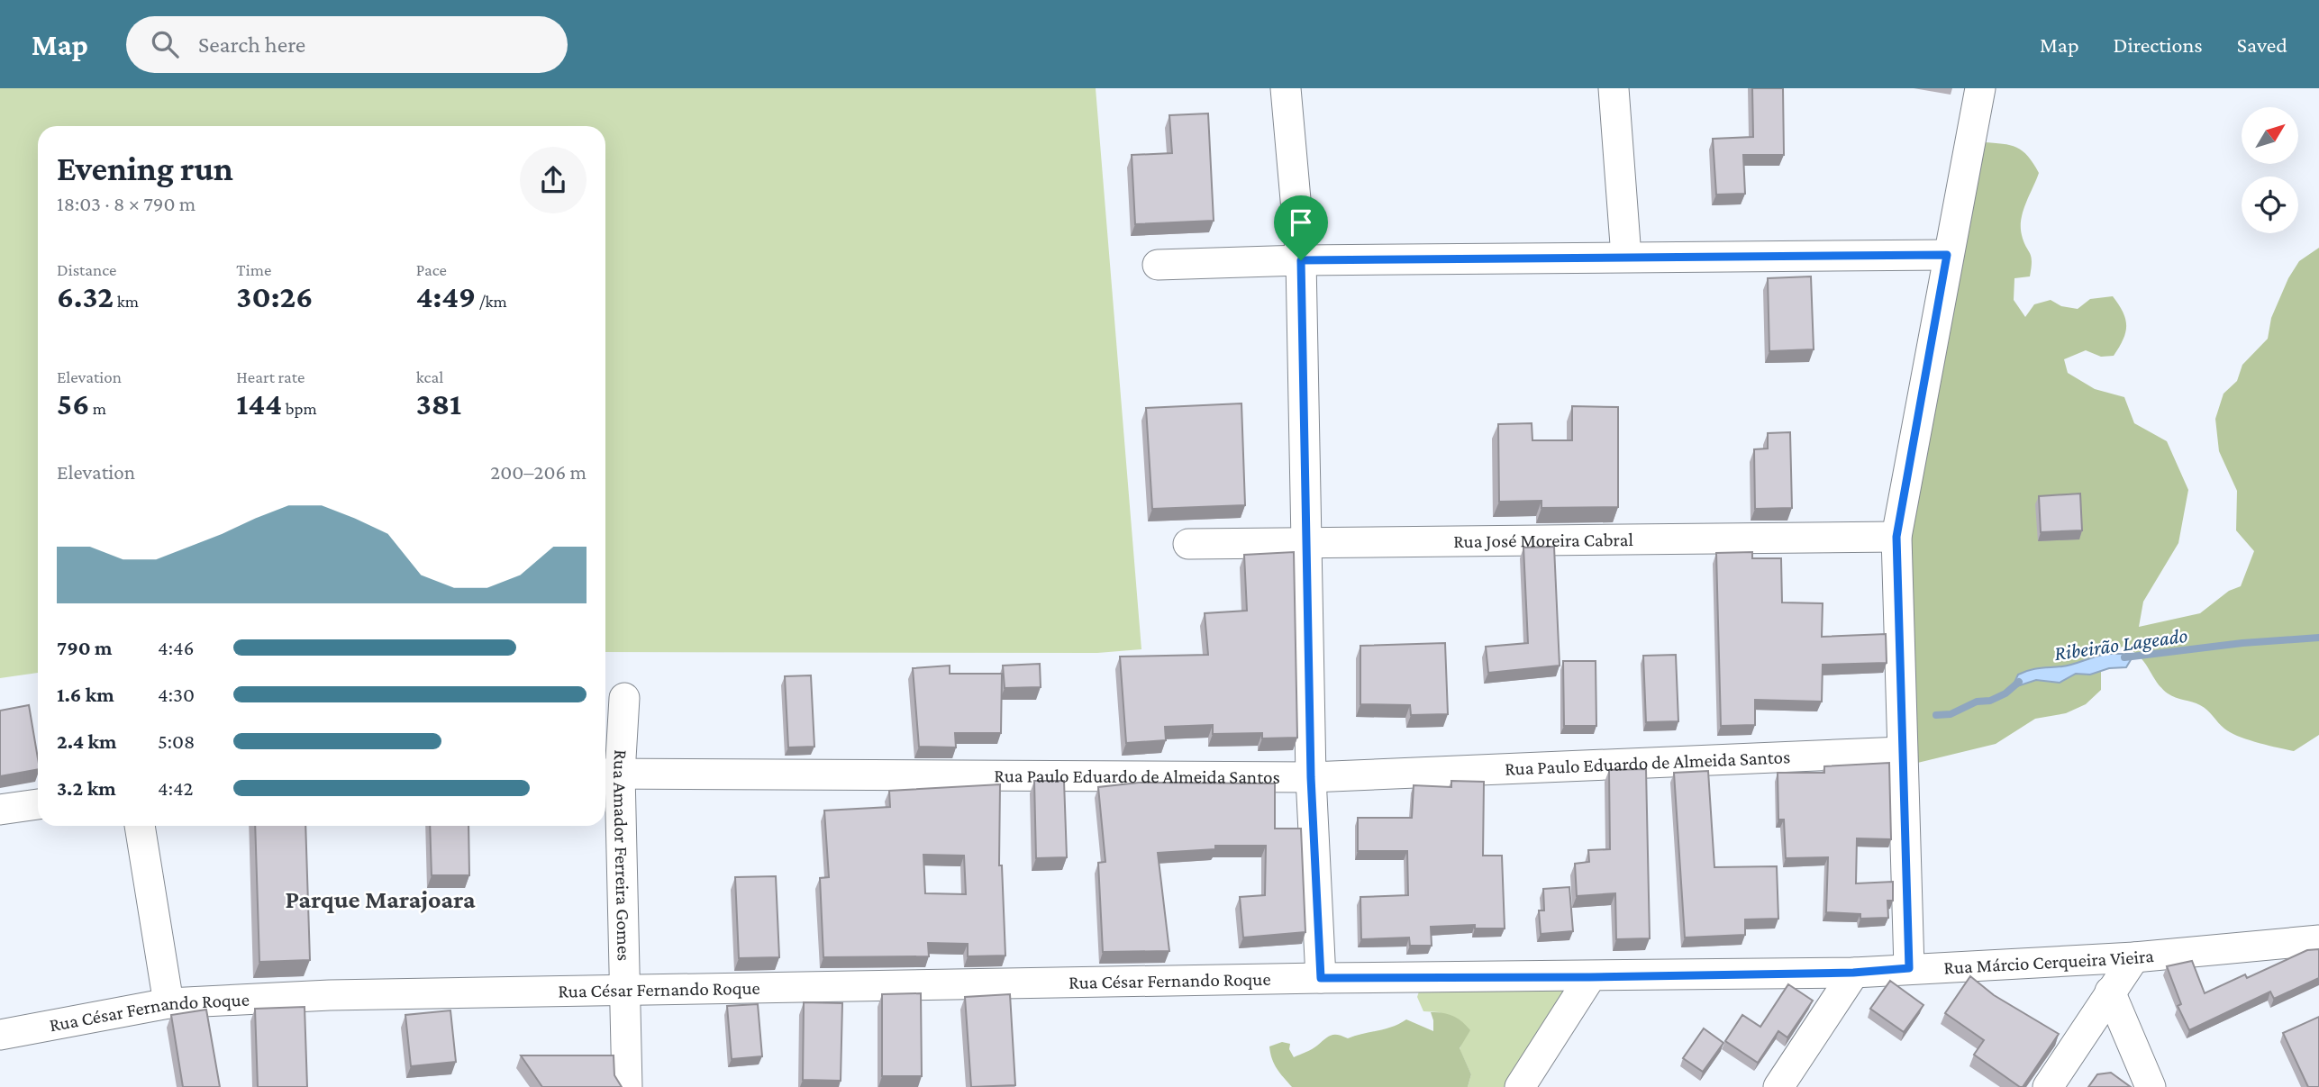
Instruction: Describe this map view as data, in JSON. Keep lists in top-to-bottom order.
{
  "streets": {
    "street": [
      "Rua José Moreira Cabral",
      "Rua Paulo Eduardo de Almeida Santos",
      "Rua Amador Ferreira Gomes",
      "Rua Márcio Cerqueira Vieira",
      "Rua César Fernando Roque"
    ]
  },
  "crossings": [
    ["Rua Paulo Eduardo de Almeida Santos", "Rua Amador Ferreira Gomes"],
    ["Rua Amador Ferreira Gomes", "Rua César Fernando Roque"],
    ["Rua Márcio Cerqueira Vieira", "Rua César Fernando Roque"]
  ],
  "districts": ["Parque Marajoara"],
  "water": ["Ribeirão Lageado"],
  "north": "top right",
  "page": {
    "header": "Map",
    "search": "Search here",
    "nav": ["Map", "Directions", "Saved"],
    "heading": ["Evening run", "18:03 · 8 × 790 m"],
    "stats": [
      ["Distance", "6.32 km"],
      ["Time", "30:26"],
      ["Pace", "4:49 /km"],
      ["Elevation", "56 m"],
      ["Heart rate", "144 bpm"],
      ["kcal", "381"]
    ],
    "chart": ["Elevation", "200–206 m"],
    "list": [
      {
        "name": "790 m",
        "note": "4:46"
      },
      {
        "name": "1.6 km",
        "note": "4:30"
      },
      {
        "name": "2.4 km",
        "note": "5:08"
      },
      {
        "name": "3.2 km",
        "note": "4:42"
      }
    ]
  }
}
